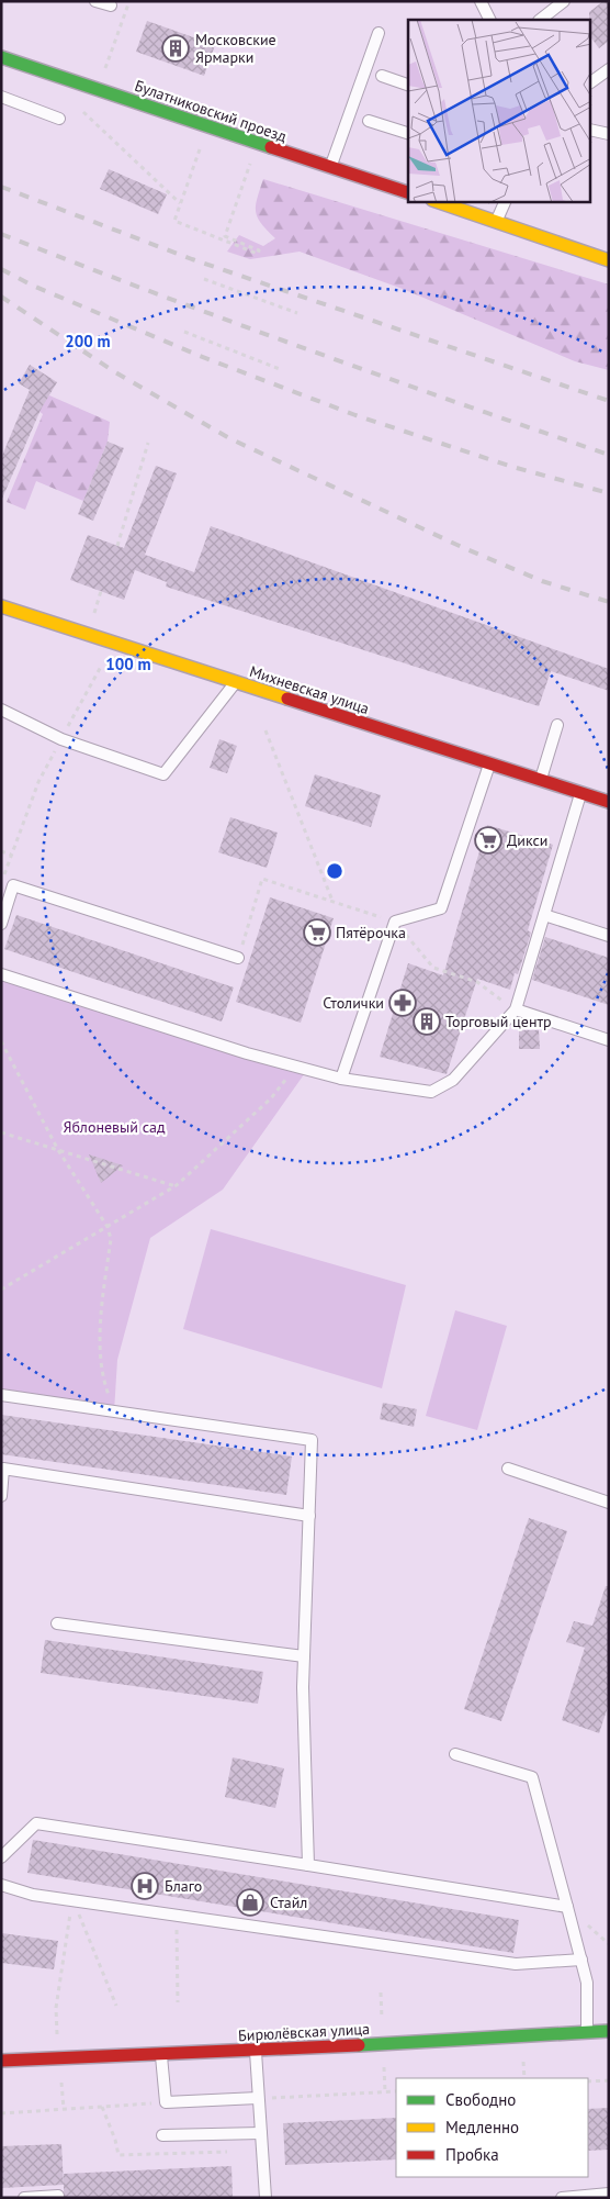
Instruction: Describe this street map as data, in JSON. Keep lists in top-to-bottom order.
{
  "streets": {
    "street": ["Булатниковский проезд", "Михневская улица", "Бирюлёвская улица"]
  },
  "parks": ["Яблоневый сад"],
  "places": {
    "building": ["Московские Ярмарки", "Торговый центр"],
    "supermarket": ["Дикси", "Пятёрочка"],
    "pharmacy": ["Столички"],
    "hospital": ["Благо"],
    "shop": ["Стайл"]
  },
  "legend": ["Свободно", "Медленно", "Пробка"],
  "rings": ["200 m", "100 m"]
}
